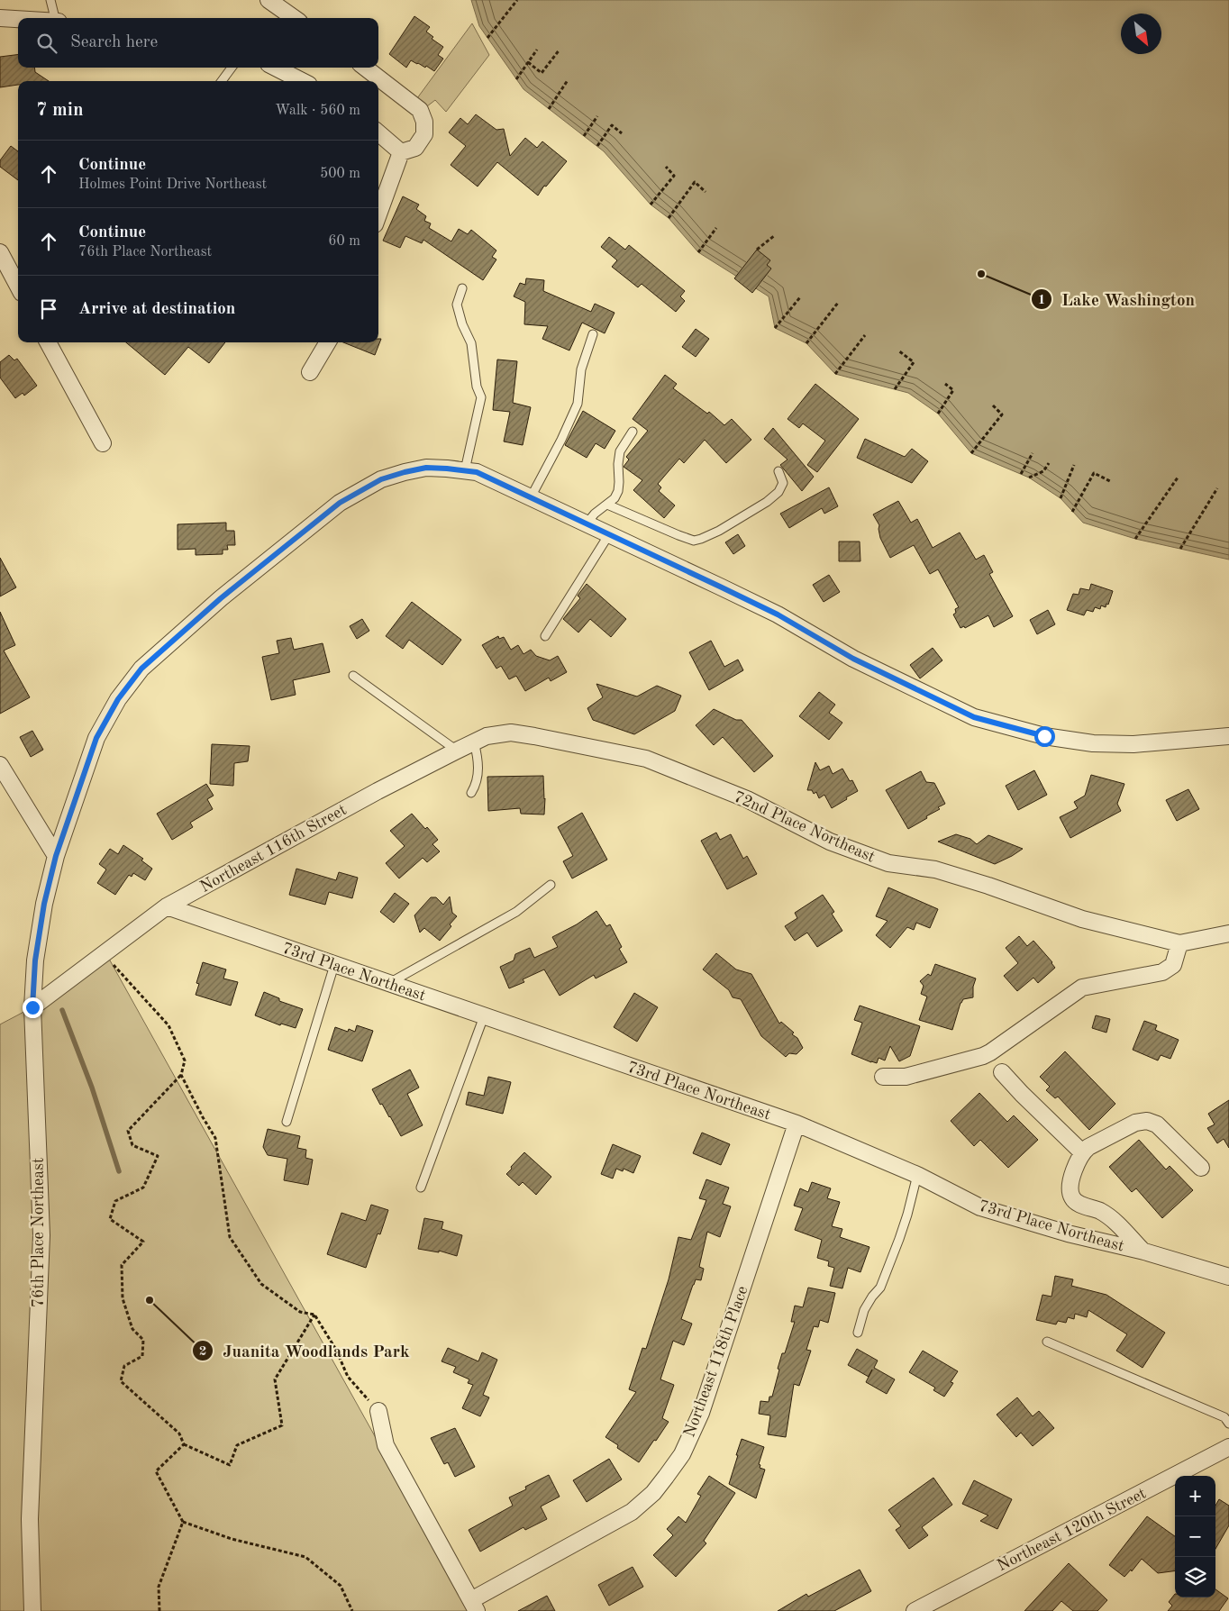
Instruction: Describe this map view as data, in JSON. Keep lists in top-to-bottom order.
{
  "streets": {
    "street": [
      "72nd Place Northeast",
      "Northeast 116th Street",
      "73rd Place Northeast",
      "76th Place Northeast",
      "Northeast 118th Place",
      "Northeast 120th Street"
    ]
  },
  "crossings": [
    ["72nd Place Northeast", "Northeast 116th Street"],
    ["Northeast 116th Street", "73rd Place Northeast"],
    ["Northeast 116th Street", "76th Place Northeast"],
    ["73rd Place Northeast", "Northeast 118th Place"]
  ],
  "places": ["Lake Washington", "Juanita Woodlands Park"],
  "north": "bottom right",
  "page": {
    "search": "Search here",
    "heading": ["7 min", "Walk · 560 m"],
    "list": [
      ["Continue", "Holmes Point Drive Northeast", "500 m"],
      ["Continue", "76th Place Northeast", "60 m"],
      "Arrive at destination"
    ],
    "map_buttons": ["+", "−"]
  }
}
